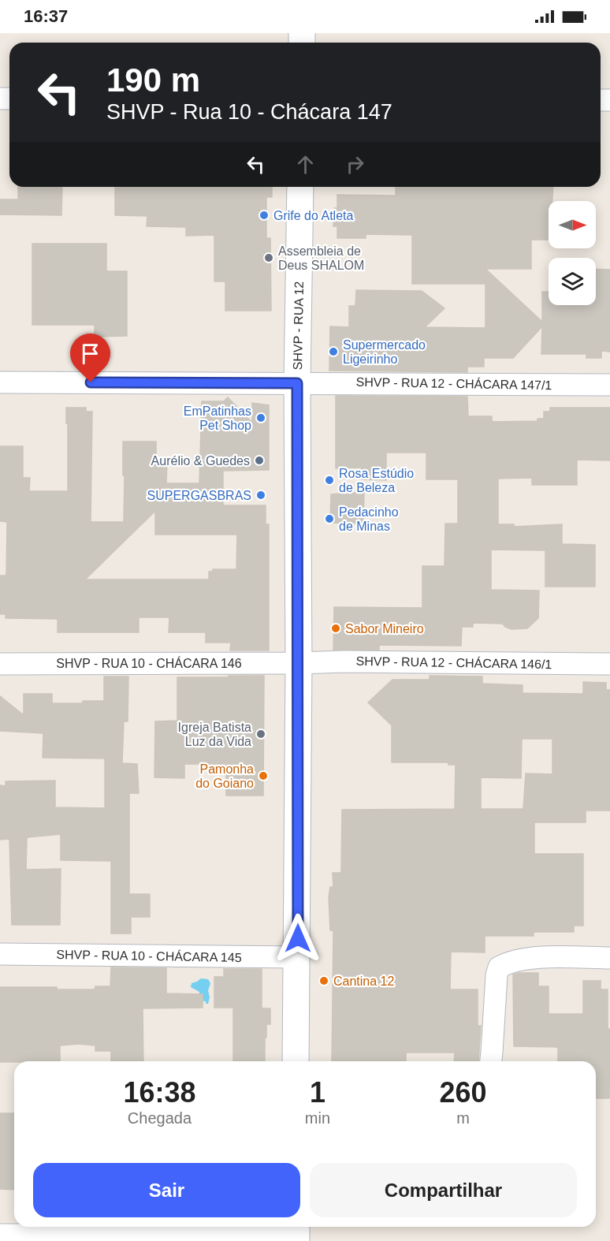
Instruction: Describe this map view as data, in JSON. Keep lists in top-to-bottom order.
{
  "streets": {
    "street": [
      "SHVP - RUA 12",
      "SHVP - RUA 12 - CHÁCARA 147/1",
      "SHVP - RUA 12 - CHÁCARA 146/1",
      "SHVP - RUA 10 - CHÁCARA 146",
      "SHVP - RUA 10 - CHÁCARA 145"
    ]
  },
  "crossings": [
    ["SHVP - RUA 12", "SHVP - RUA 12 - CHÁCARA 147/1"],
    ["SHVP - RUA 12", "SHVP - RUA 12 - CHÁCARA 146/1"],
    ["SHVP - RUA 12", "SHVP - RUA 10 - CHÁCARA 146"],
    ["SHVP - RUA 12", "SHVP - RUA 10 - CHÁCARA 145"],
    ["SHVP - RUA 12 - CHÁCARA 146/1", "SHVP - RUA 10 - CHÁCARA 146"]
  ],
  "places": [
    "Grife do Atleta",
    "Assembleia de Deus SHALOM",
    "Supermercado Ligeirinho",
    "EmPatinhas Pet Shop",
    "Aurélio & Guedes",
    "Rosa Estúdio de Beleza",
    "SUPERGASBRAS",
    "Pedacinho de Minas",
    "Sabor Mineiro",
    "Igreja Batista Luz da Vida",
    "Pamonha do Goiano",
    "Cantina 12"
  ],
  "north": "right",
  "page": {
    "status": "16:37",
    "turn": ["190 m", "SHVP - Rua 10 - Chácara 147"],
    "eta": [
      "16:38",
      "Chegada",
      "1",
      "min",
      "260",
      "m"
    ],
    "buttons": ["Sair", "Compartilhar"]
  }
}
